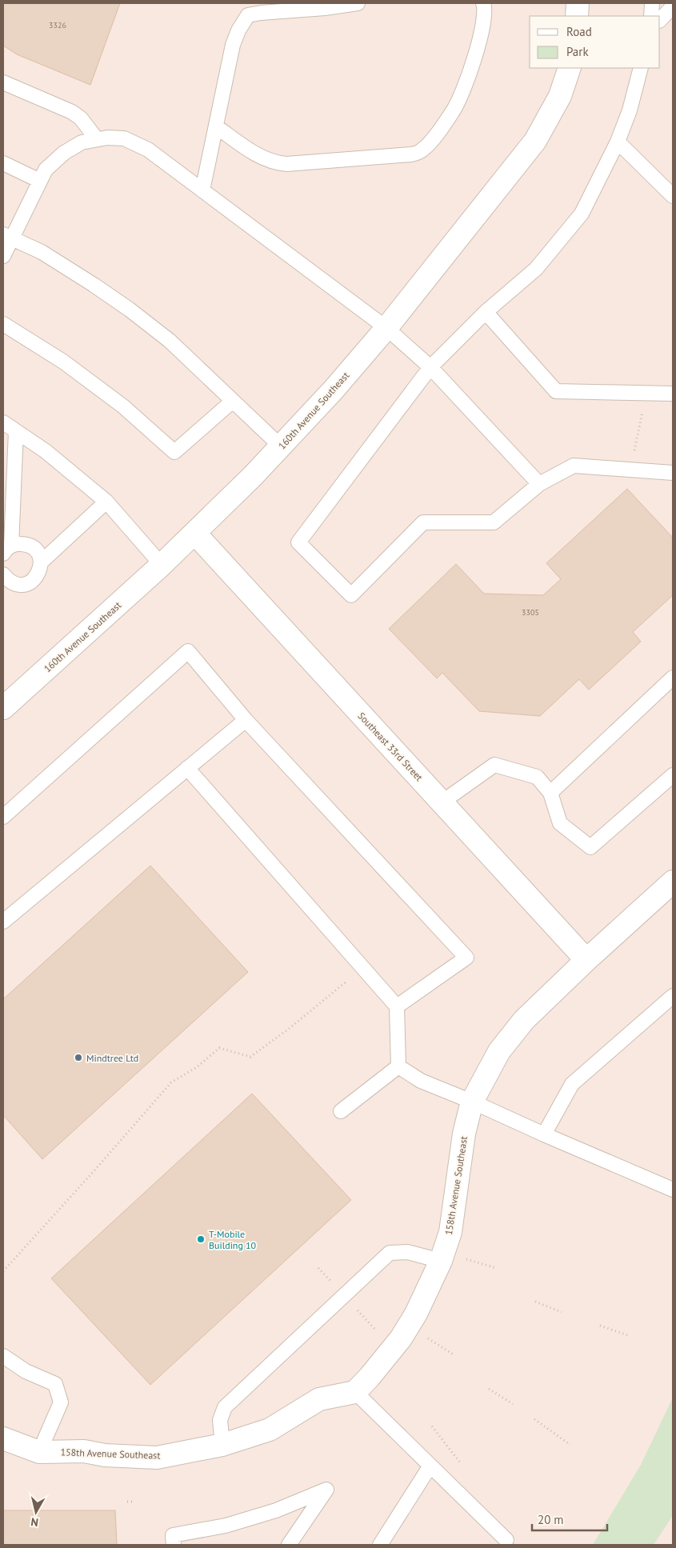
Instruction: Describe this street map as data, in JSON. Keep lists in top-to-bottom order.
{
  "streets": {
    "street": ["160th Avenue Southeast", "Southeast 33rd Street", "158th Avenue Southeast"]
  },
  "crossings": [
    ["160th Avenue Southeast", "Southeast 33rd Street"],
    ["Southeast 33rd Street", "158th Avenue Southeast"]
  ],
  "places": ["Mindtree Ltd", "T-Mobile Building 10"],
  "house_numbers": ["3326", "3305"],
  "legend": ["Road", "Park"],
  "scale_bar": "20 m",
  "north": "bottom"
}
